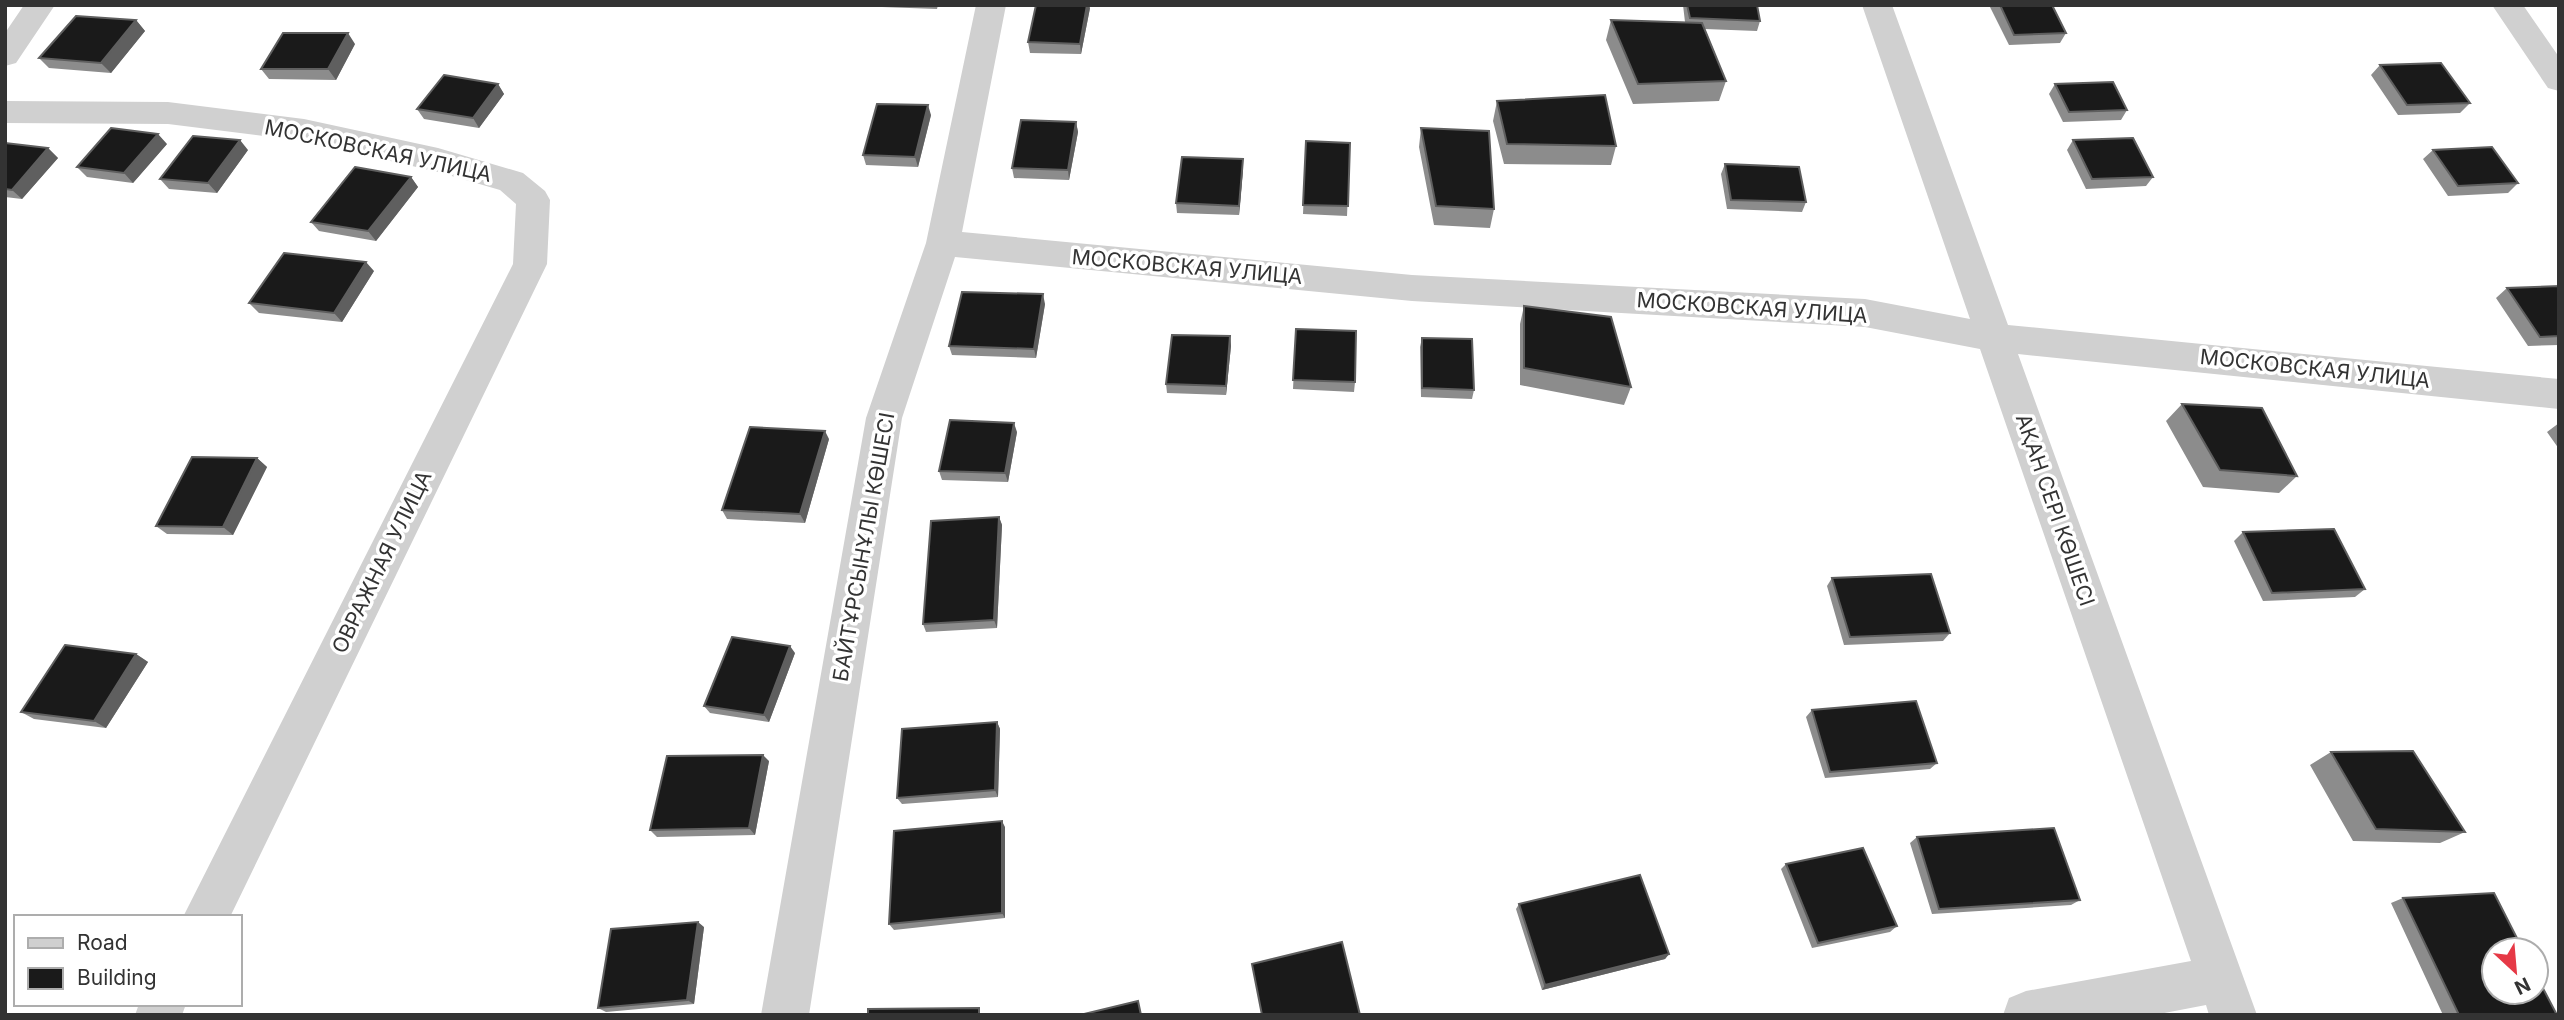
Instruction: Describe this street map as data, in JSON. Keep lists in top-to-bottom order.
{
  "streets": {
    "street": [
      "МОСКОВСКАЯ УЛИЦА",
      "АҚАН СЕРІ КӨШЕСІ",
      "БАЙТҰРСЫНҰЛЫ КӨШЕСІ",
      "ОВРАЖНАЯ УЛИЦА"
    ]
  },
  "crossings": [
    ["МОСКОВСКАЯ УЛИЦА", "АҚАН СЕРІ КӨШЕСІ"],
    ["МОСКОВСКАЯ УЛИЦА", "БАЙТҰРСЫНҰЛЫ КӨШЕСІ"],
    ["МОСКОВСКАЯ УЛИЦА", "ОВРАЖНАЯ УЛИЦА"]
  ],
  "legend": ["Road", "Building"],
  "north": "bottom right"
}
